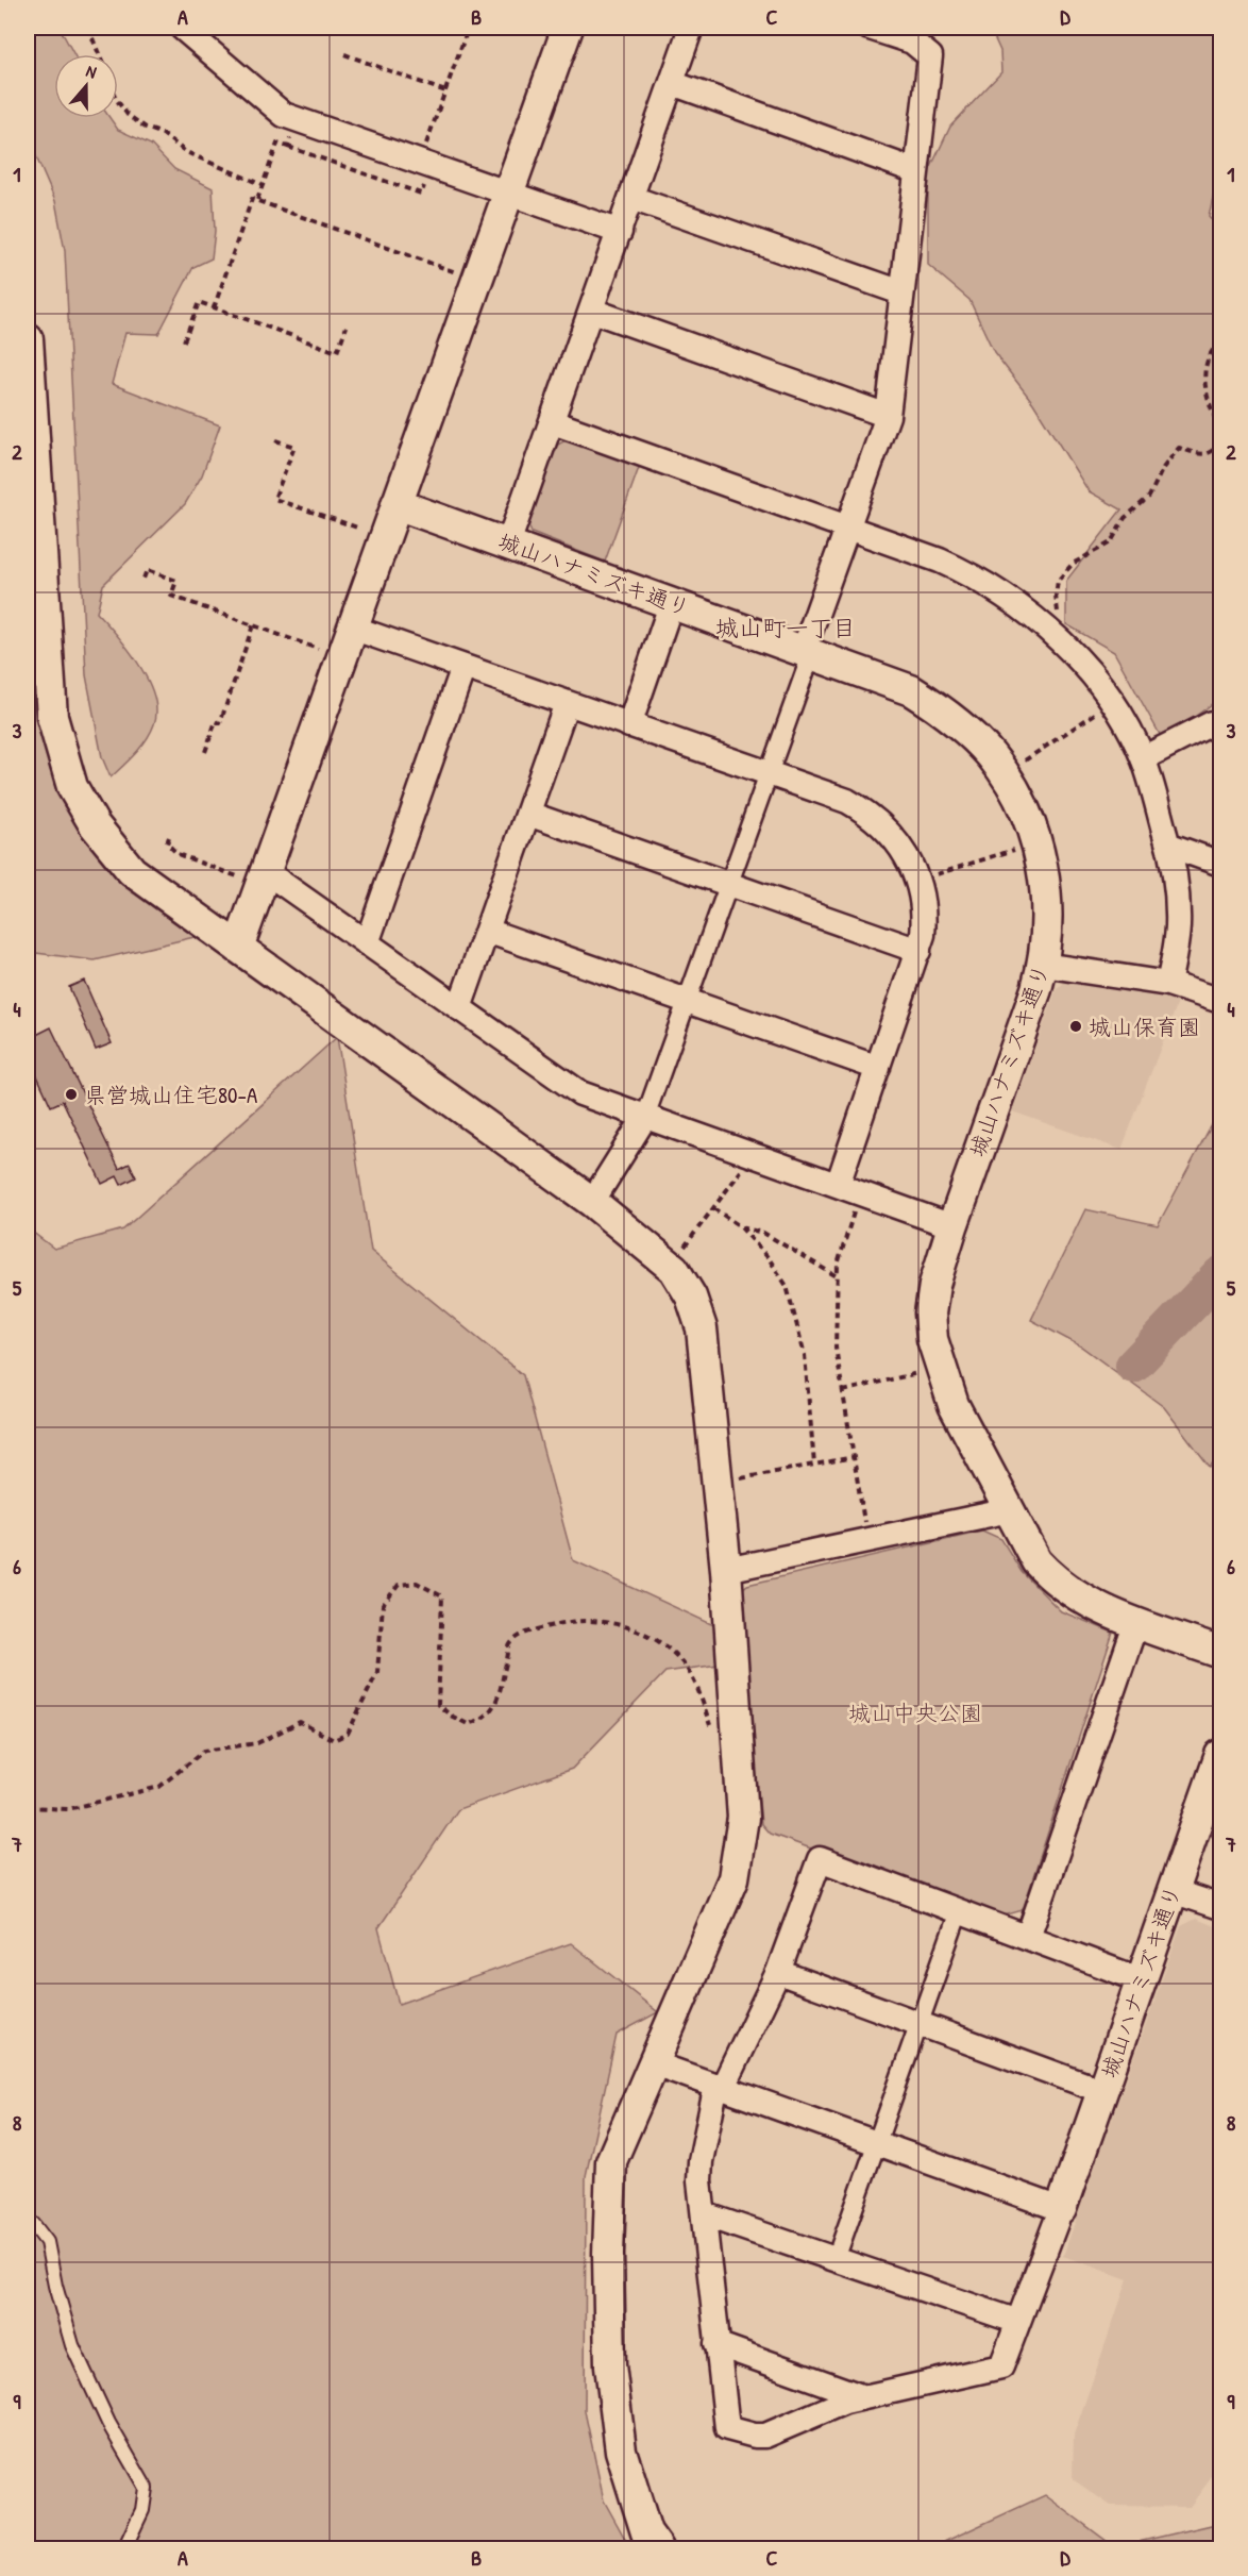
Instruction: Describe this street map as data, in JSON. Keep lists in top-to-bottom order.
{
  "streets": {
    "street": ["城山ハナミズキ通り"]
  },
  "districts": ["城山町一丁目"],
  "parks": ["城山中央公園"],
  "places": ["城山保育園", "県営城山住宅80-A"],
  "north": "top",
  "grid": {
    "columns": [
      "A",
      "B",
      "C",
      "D"
    ],
    "rows": [
      "1",
      "2",
      "3",
      "4",
      "5",
      "6",
      "7",
      "8",
      "9"
    ]
  }
}
